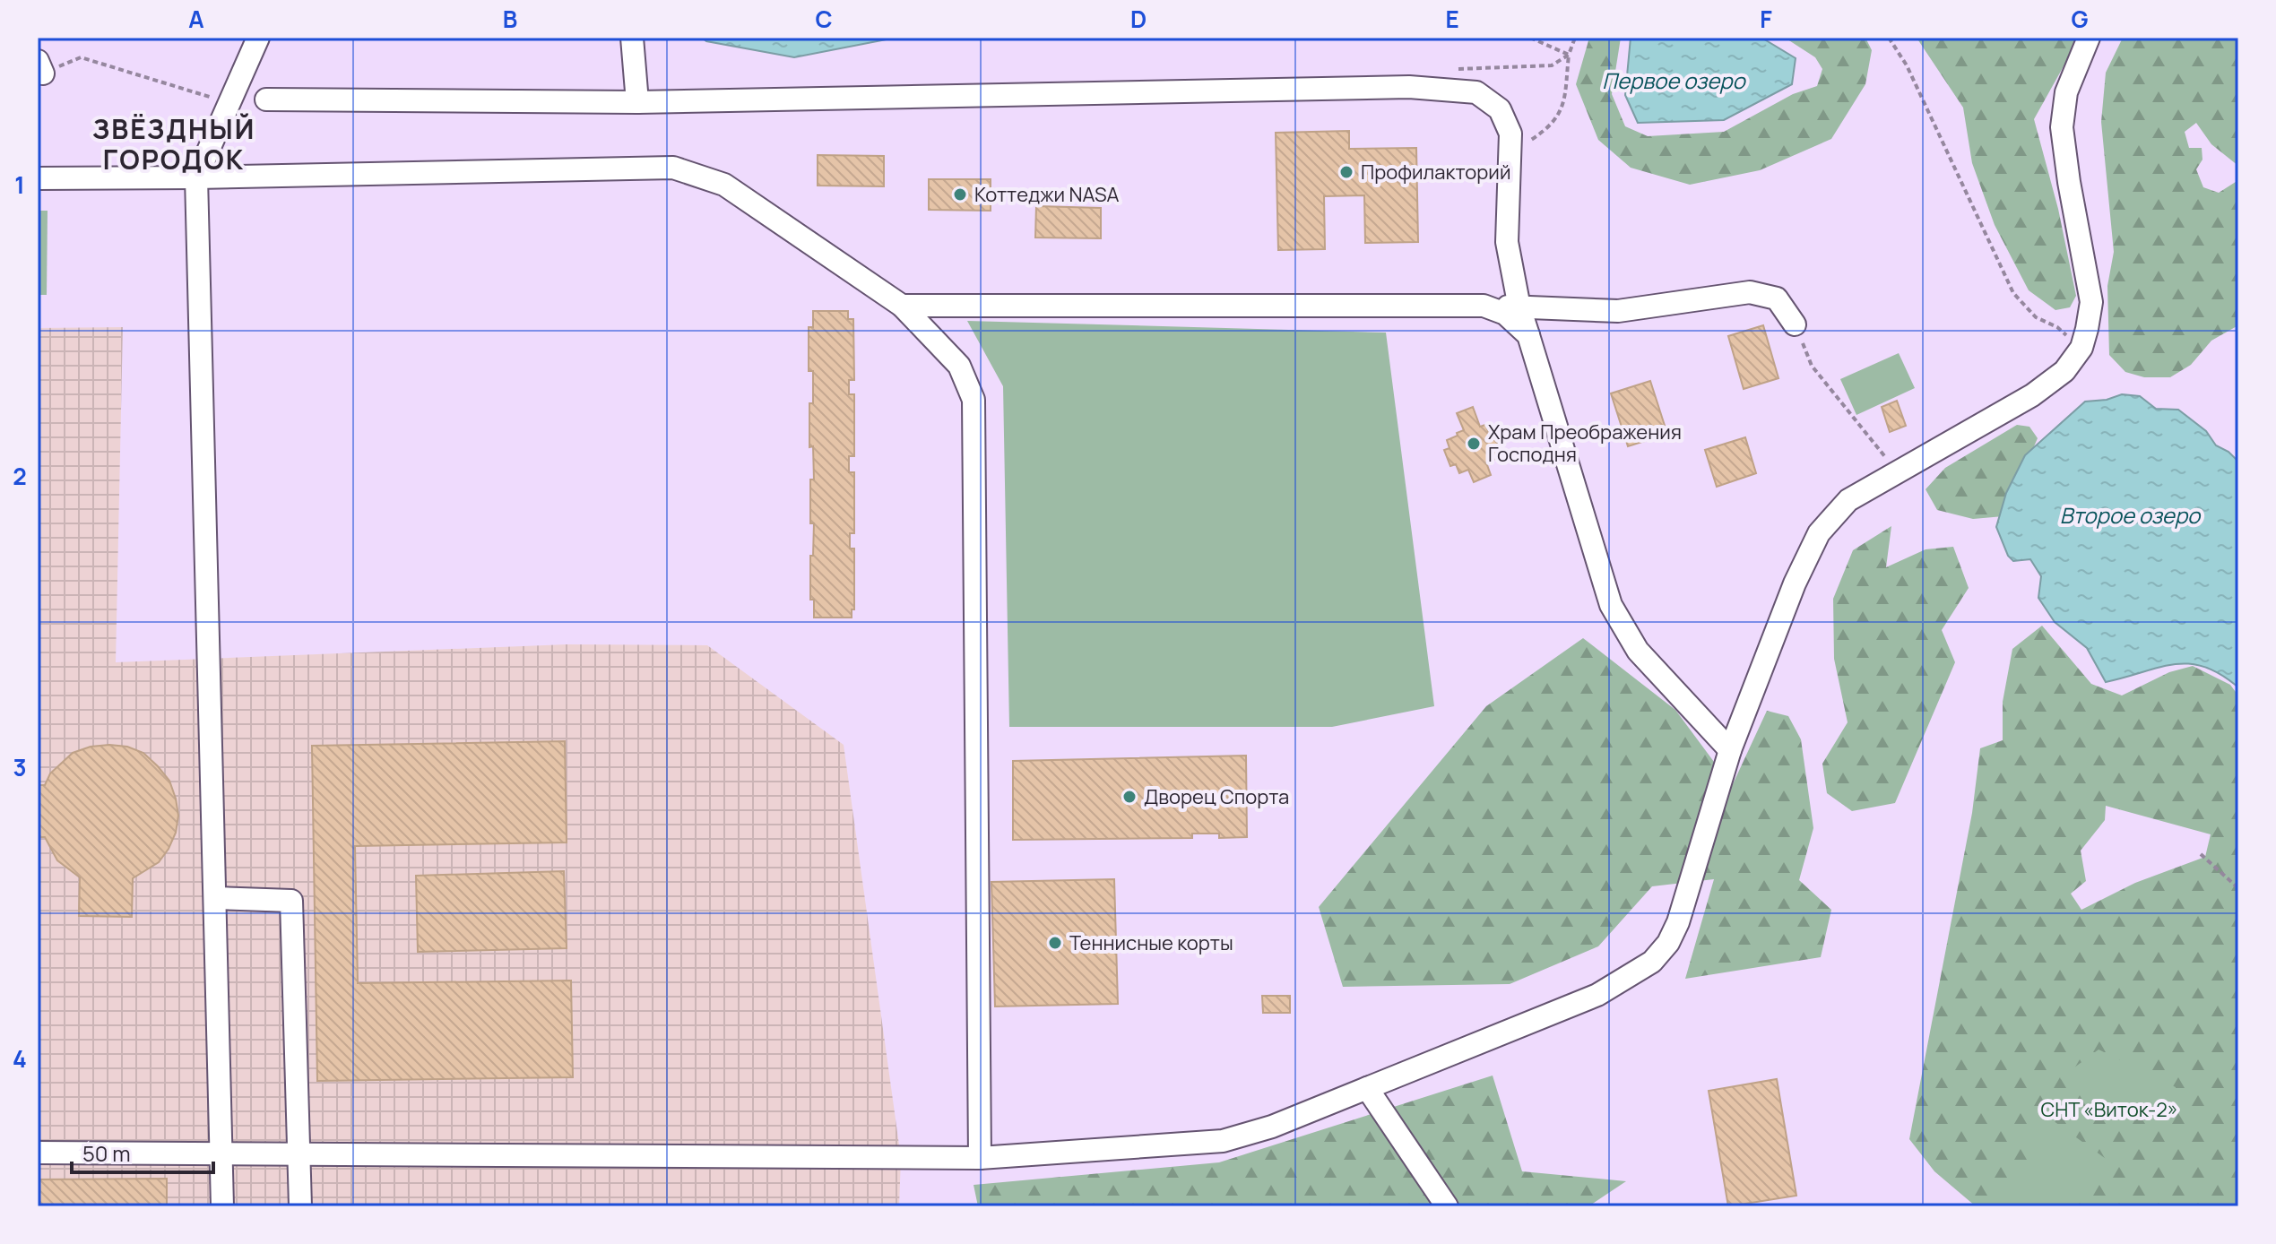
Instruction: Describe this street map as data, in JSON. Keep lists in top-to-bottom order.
{
  "districts": ["ЗВЁЗДНЫЙ ГОРОДОК"],
  "water": ["Первое озеро", "Второе озеро"],
  "parks": ["СНТ «Виток-2»"],
  "places": [
    "Профилакторий",
    "Коттеджи NASA",
    "Храм Преображения Господня",
    "Дворец Спорта",
    "Теннисные корты"
  ],
  "scale_bar": "50 m",
  "grid": {
    "columns": [
      "A",
      "B",
      "C",
      "D",
      "E",
      "F",
      "G"
    ],
    "rows": [
      "1",
      "2",
      "3",
      "4"
    ]
  }
}
